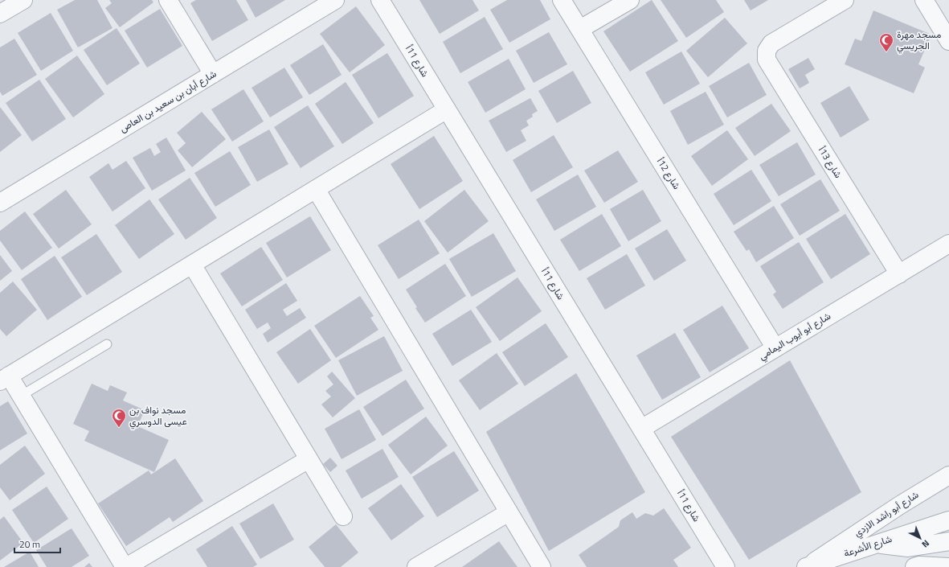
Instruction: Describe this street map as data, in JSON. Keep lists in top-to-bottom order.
{
  "streets": {
    "street": [
      "شارع 11أ",
      "شارع أبان بن سعيد بن العاص",
      "شارع 13أ",
      "شارع 12أ",
      "شارع أبو أيوب اليمامي",
      "شارع أبو راشد الازدي",
      "شارع الأشرعة"
    ]
  },
  "crossings": [
    ["شارع 11أ", "شارع أبو أيوب اليمامي"],
    ["شارع 13أ", "شارع أبو أيوب اليمامي"],
    ["شارع 12أ", "شارع أبو أيوب اليمامي"],
    ["شارع أبو راشد الازدي", "شارع الأشرعة"]
  ],
  "places": {
    "mosque": ["مسجد مهرة الجريسي", "مسجد نواف بن عيسى الدوسري"]
  },
  "scale_bar": "20 m",
  "north": "bottom right"
}
